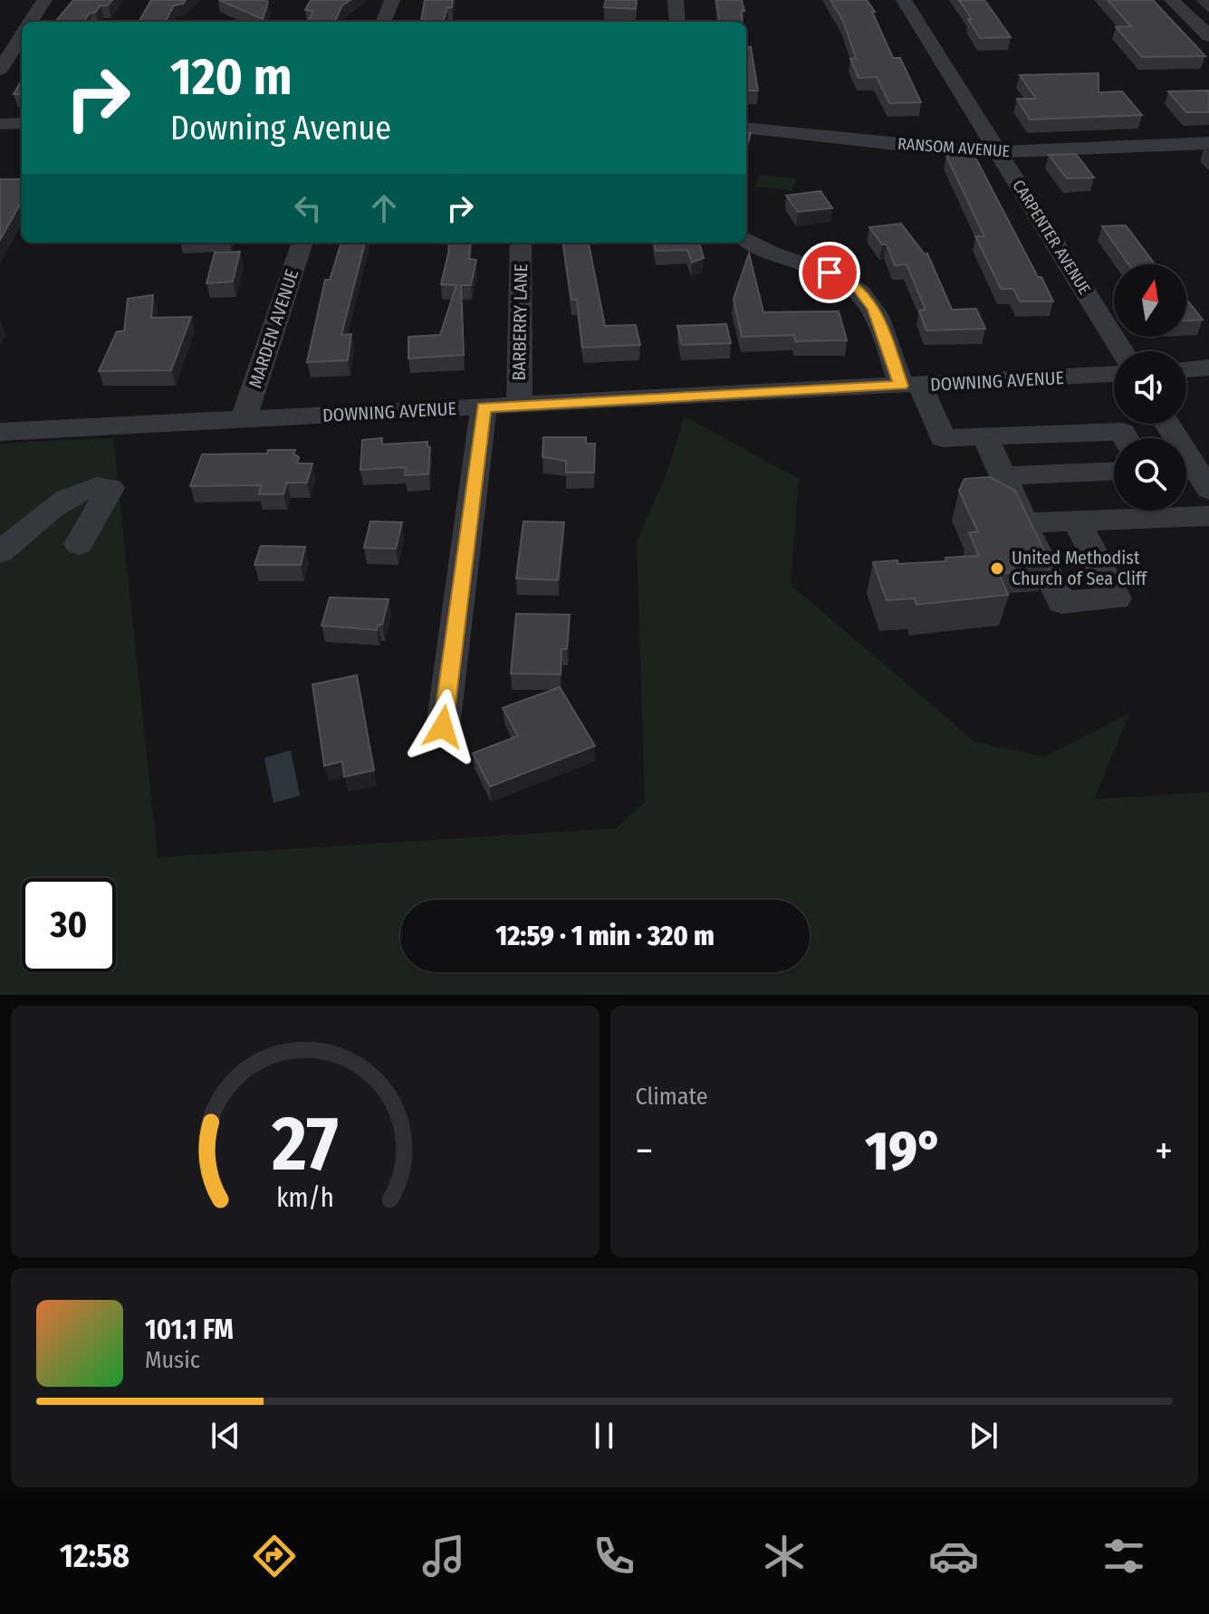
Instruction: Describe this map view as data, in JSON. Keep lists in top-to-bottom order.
{
  "streets": {
    "street": [
      "RANSOM AVENUE",
      "CARPENTER AVENUE",
      "BARBERRY LANE",
      "MARDEN AVENUE",
      "DOWNING AVENUE"
    ]
  },
  "crossings": [
    ["RANSOM AVENUE", "CARPENTER AVENUE"],
    ["BARBERRY LANE", "DOWNING AVENUE"],
    ["MARDEN AVENUE", "DOWNING AVENUE"]
  ],
  "places": ["United Methodist Church of Sea Cliff"],
  "north": "top",
  "page": {
    "turn": ["120 m", "Downing Avenue"],
    "limit": "30",
    "trip": "12:59 · 1 min · 320 m",
    "tile": "Climate",
    "heat": ["−", "19°", "+"],
    "song": ["101.1 FM", "Music"],
    "tabs": "12:58",
    "gauge": ["27", "km/h"]
  }
}
